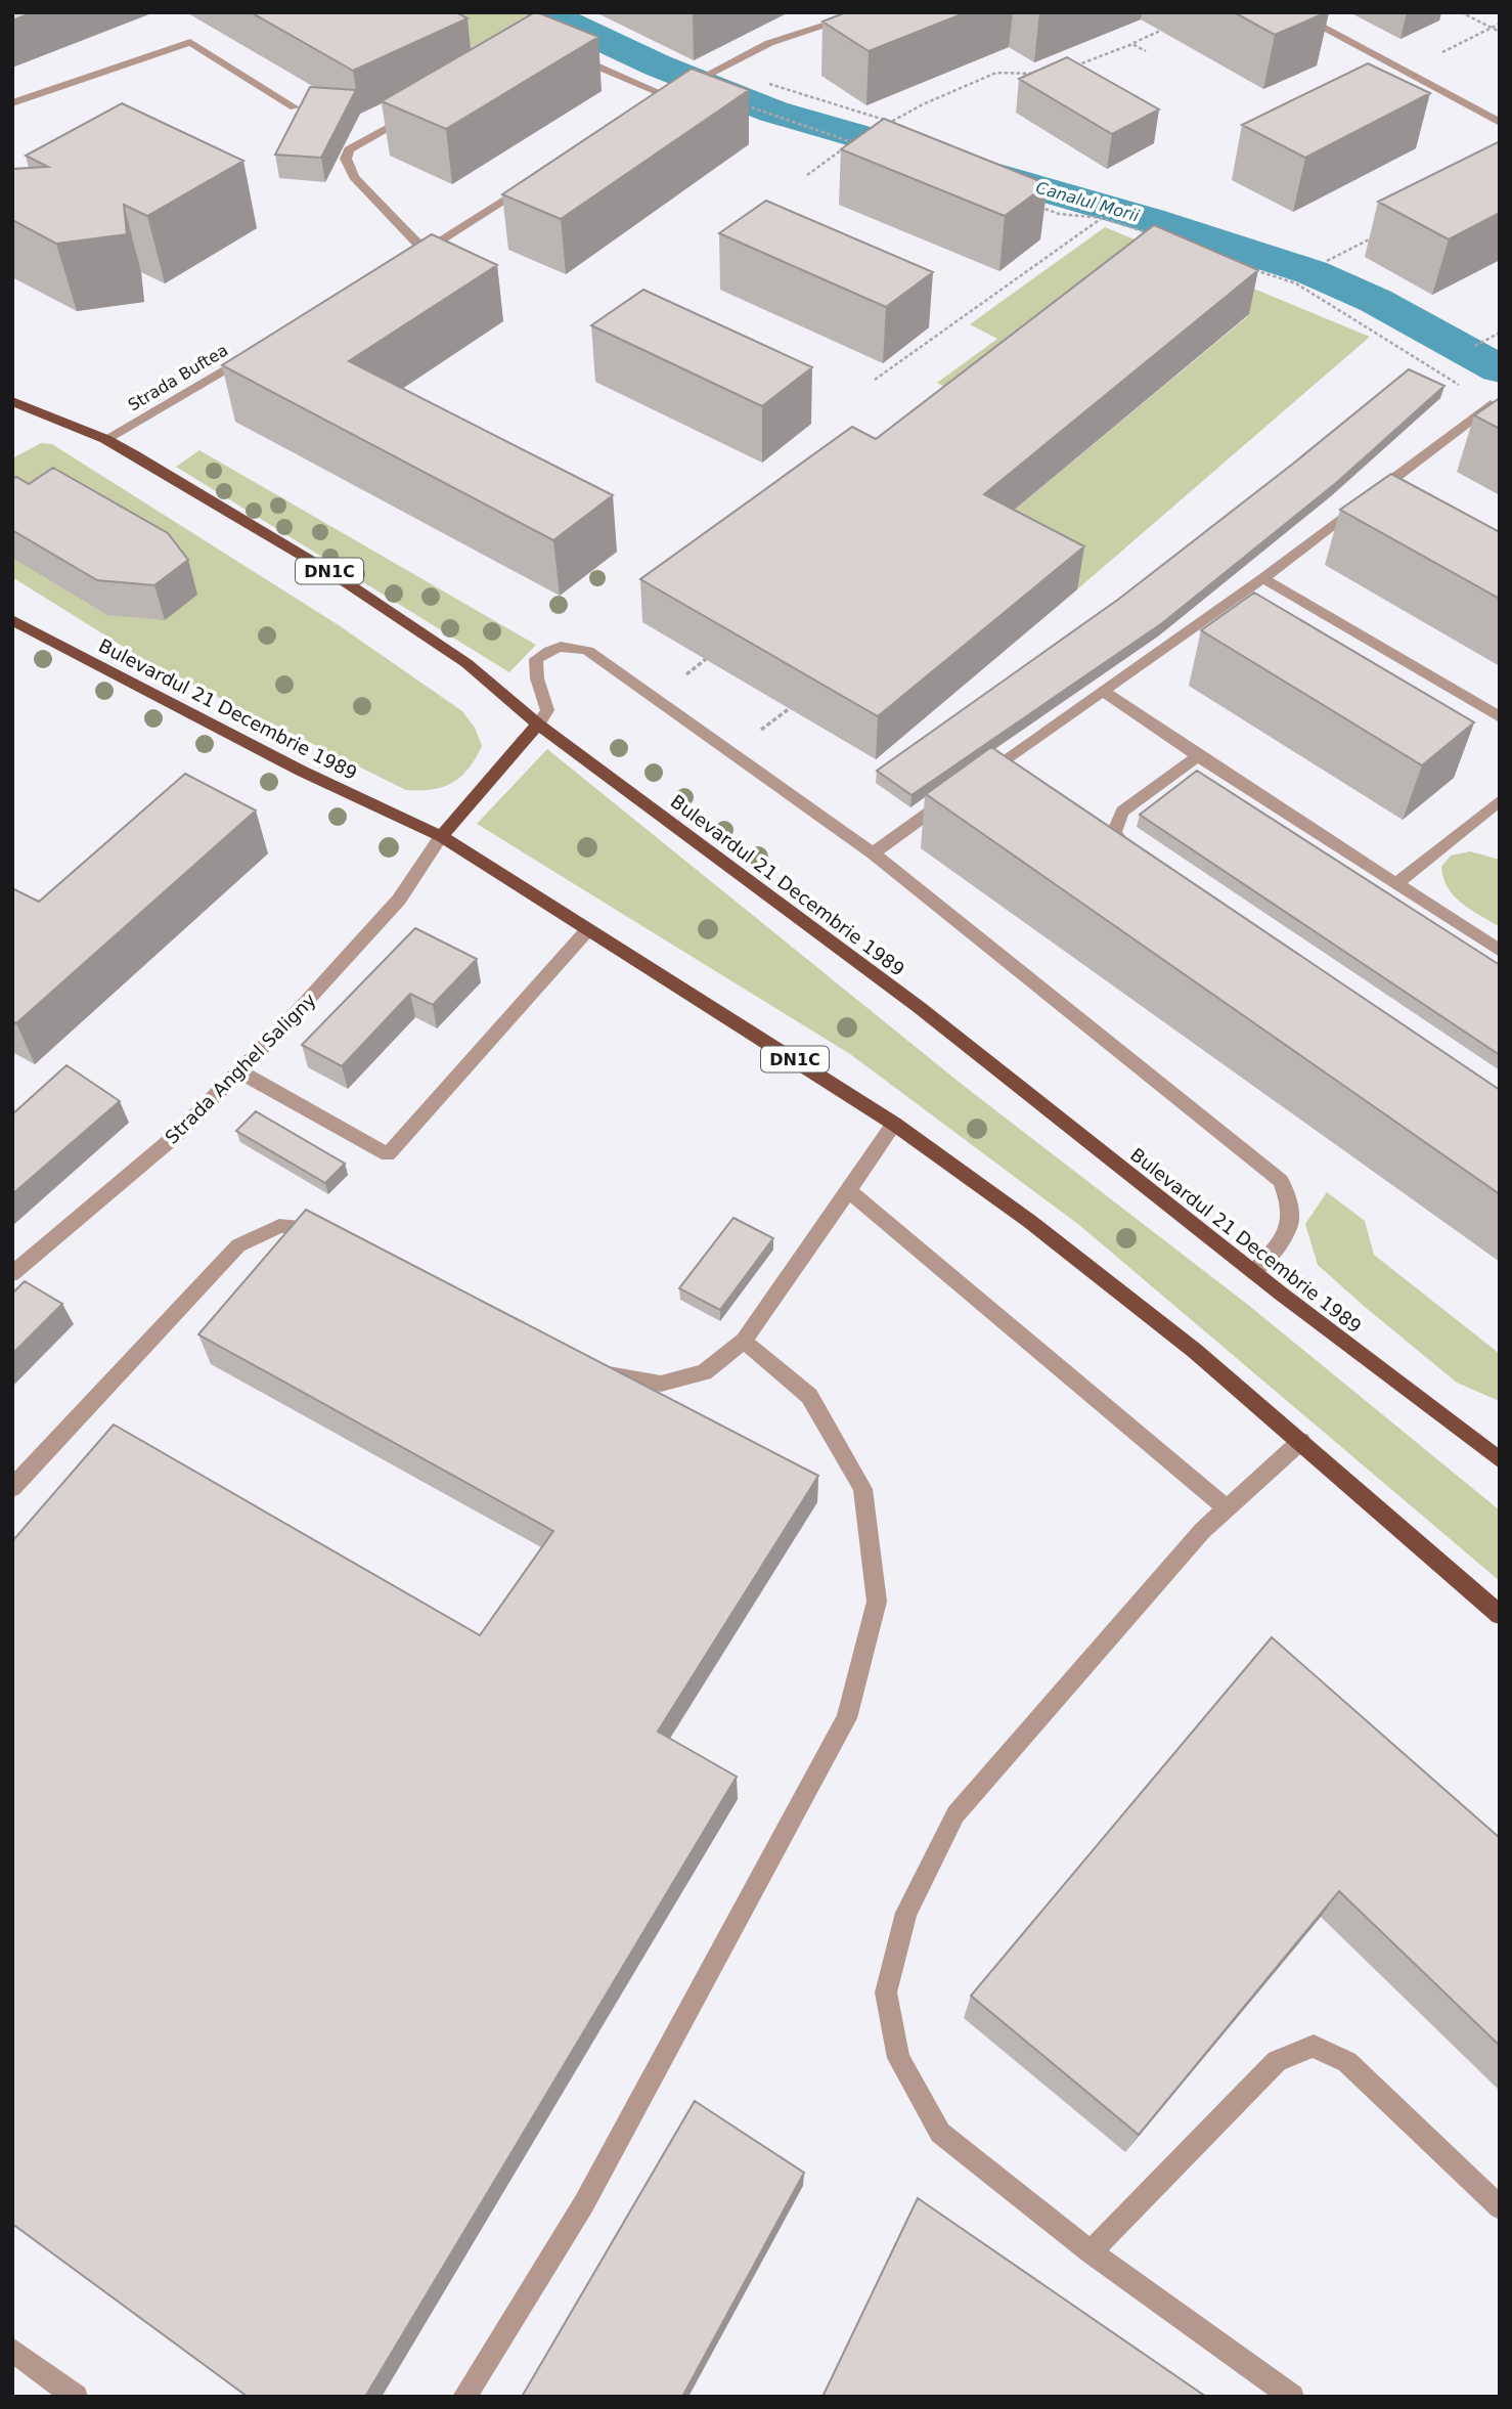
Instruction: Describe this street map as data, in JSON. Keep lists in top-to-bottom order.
{
  "streets": {
    "main road": ["DN1C", "Bulevardul 21 Decembrie 1989"],
    "street": ["Strada Buftea", "Strada Anghel Saligny"]
  },
  "crossings": [
    ["Strada Buftea", "Bulevardul 21 Decembrie 1989"],
    ["Bulevardul 21 Decembrie 1989", "Strada Anghel Saligny"]
  ],
  "water": ["Canalul Morii"]
}
